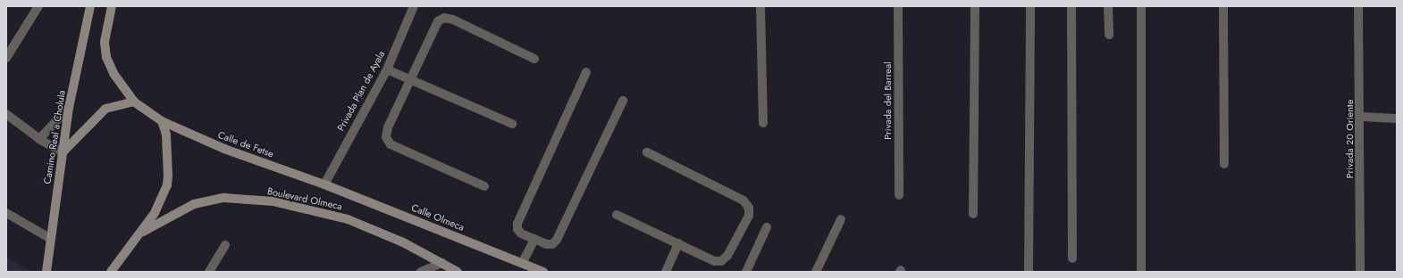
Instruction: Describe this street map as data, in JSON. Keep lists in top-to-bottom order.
{
  "streets": {
    "street": [
      "Privada Plan de Ayala",
      "Privada del Barreal",
      "Camino Real a Cholula",
      "Privada 20 Oriente",
      "Calle de Fetse",
      "Boulevard Olmeca",
      "Calle Olmeca"
    ]
  },
  "crossings": [
    ["Privada Plan de Ayala", "Calle de Fetse"],
    ["Privada Plan de Ayala", "Calle Olmeca"],
    ["Calle de Fetse", "Calle Olmeca"]
  ]
}
